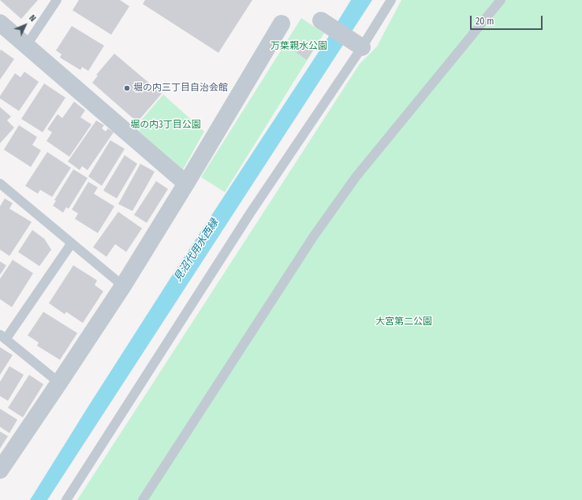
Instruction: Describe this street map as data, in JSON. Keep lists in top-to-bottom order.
{
  "water": ["見沼代用水西縁"],
  "parks": ["万葉親水公園", "堀の内3丁目公園", "大宮第二公園"],
  "places": ["堀の内三丁目自治会館"],
  "scale_bar": "20 m",
  "north": "top right"
}
